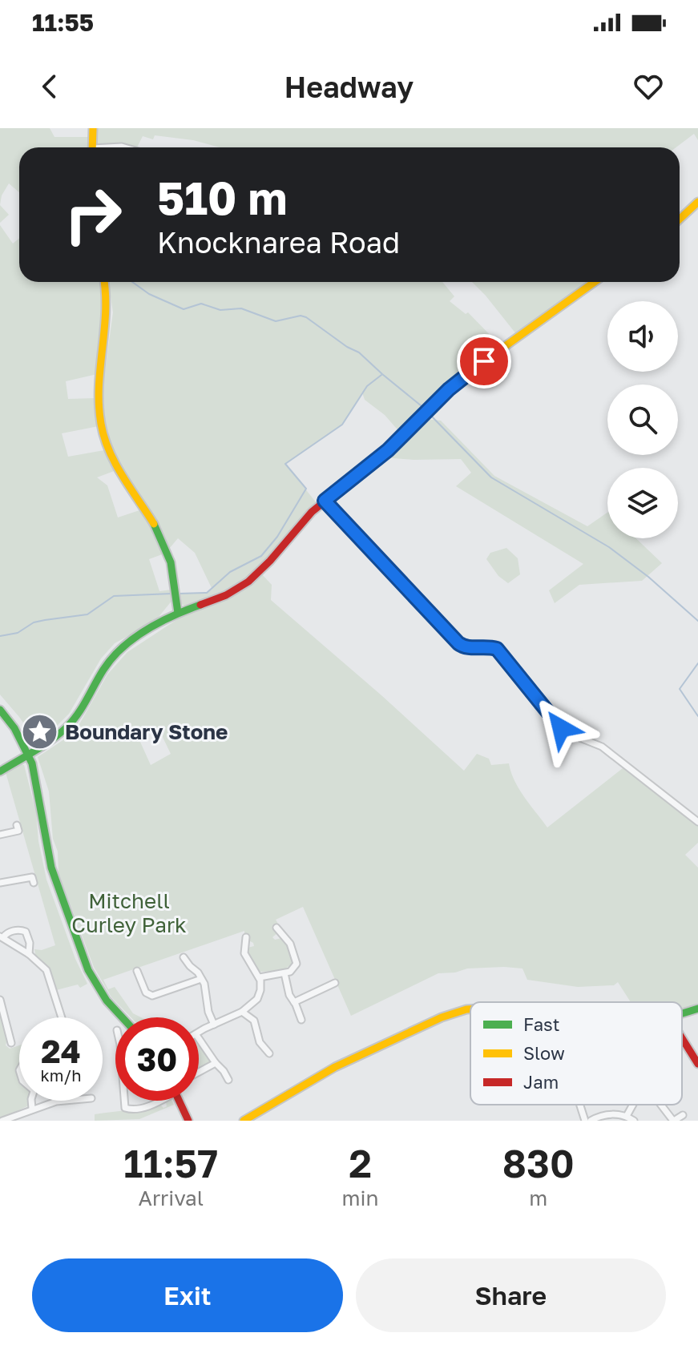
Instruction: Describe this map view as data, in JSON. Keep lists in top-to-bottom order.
{
  "parks": ["Mitchell Curley Park"],
  "places": {
    "place": ["Boundary Stone"]
  },
  "legend": ["Fast", "Slow", "Jam"],
  "page": {
    "status": "11:55",
    "header": "Headway",
    "turn": ["510 m", "Knocknarea Road"],
    "speed": "24 km/h",
    "limit": "30",
    "eta": [
      "11:57",
      "Arrival",
      "2",
      "min",
      "830",
      "m"
    ],
    "buttons": ["Exit", "Share"]
  }
}
